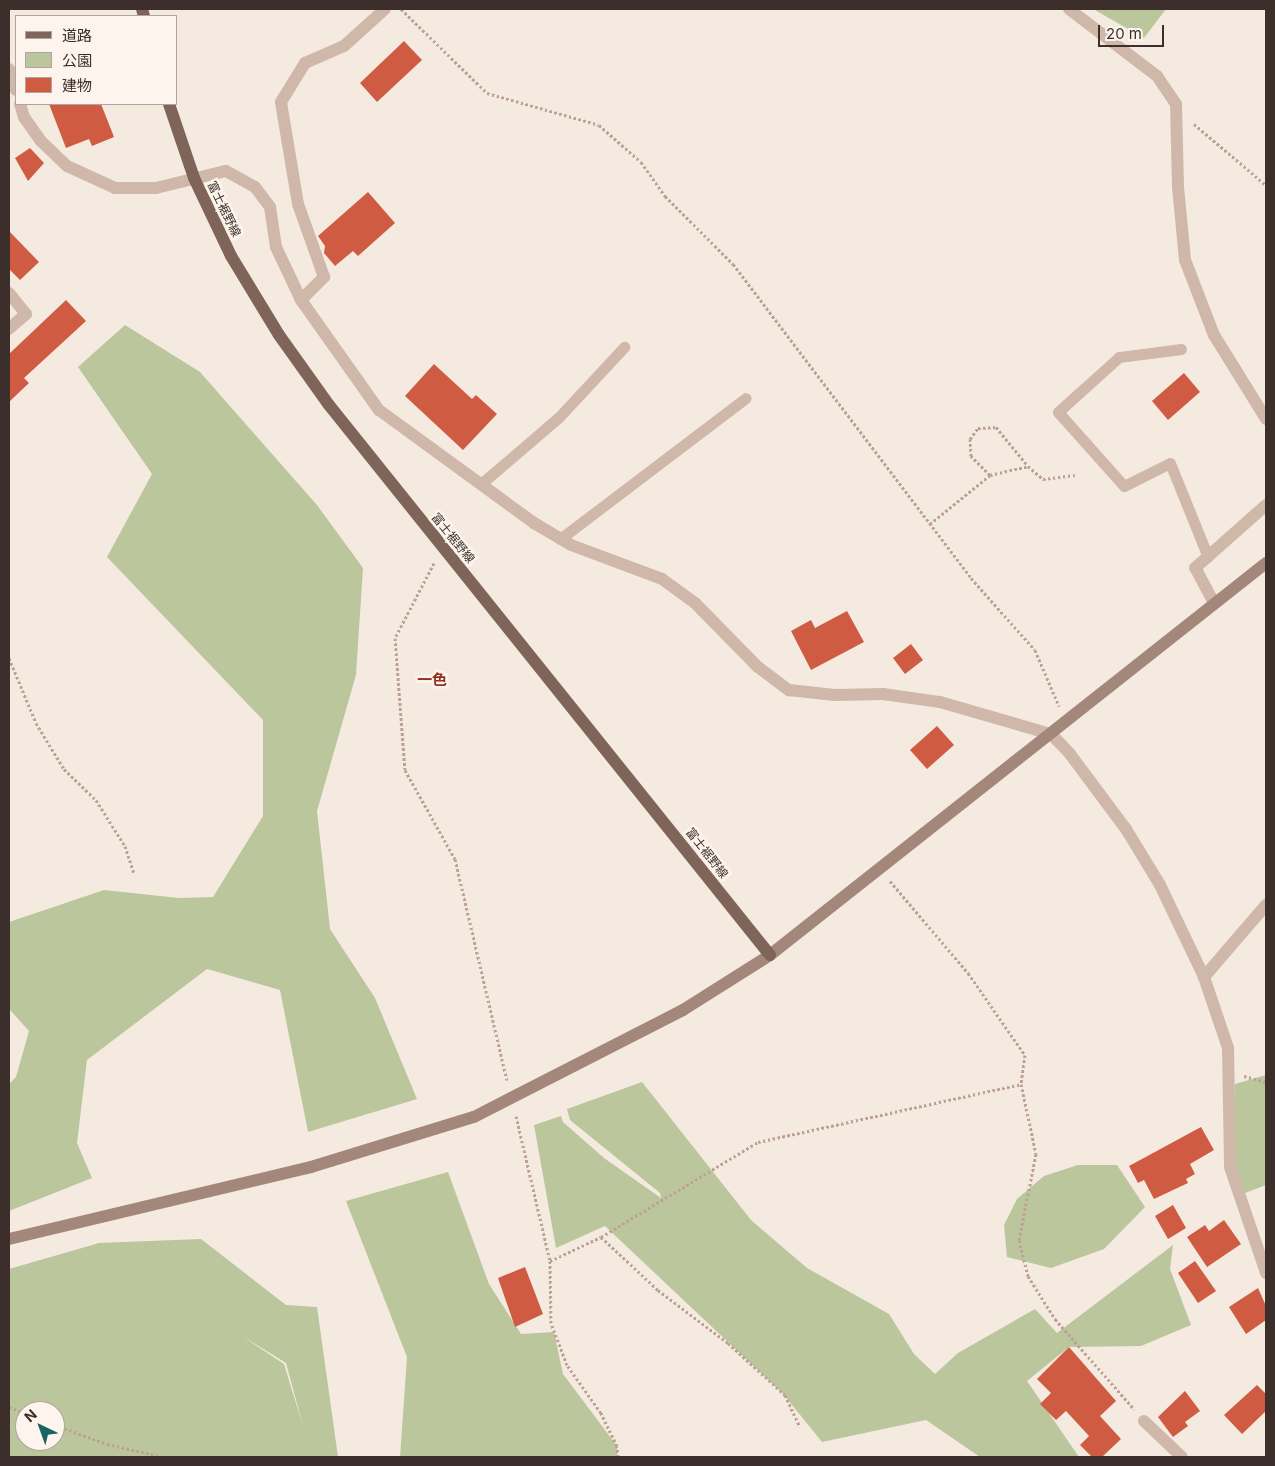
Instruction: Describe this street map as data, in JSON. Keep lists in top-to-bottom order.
{
  "streets": {
    "main road": ["富士裾野線"]
  },
  "districts": ["一色"],
  "legend": ["道路", "公園", "建物"],
  "scale_bar": "20 m",
  "north": "top left"
}
